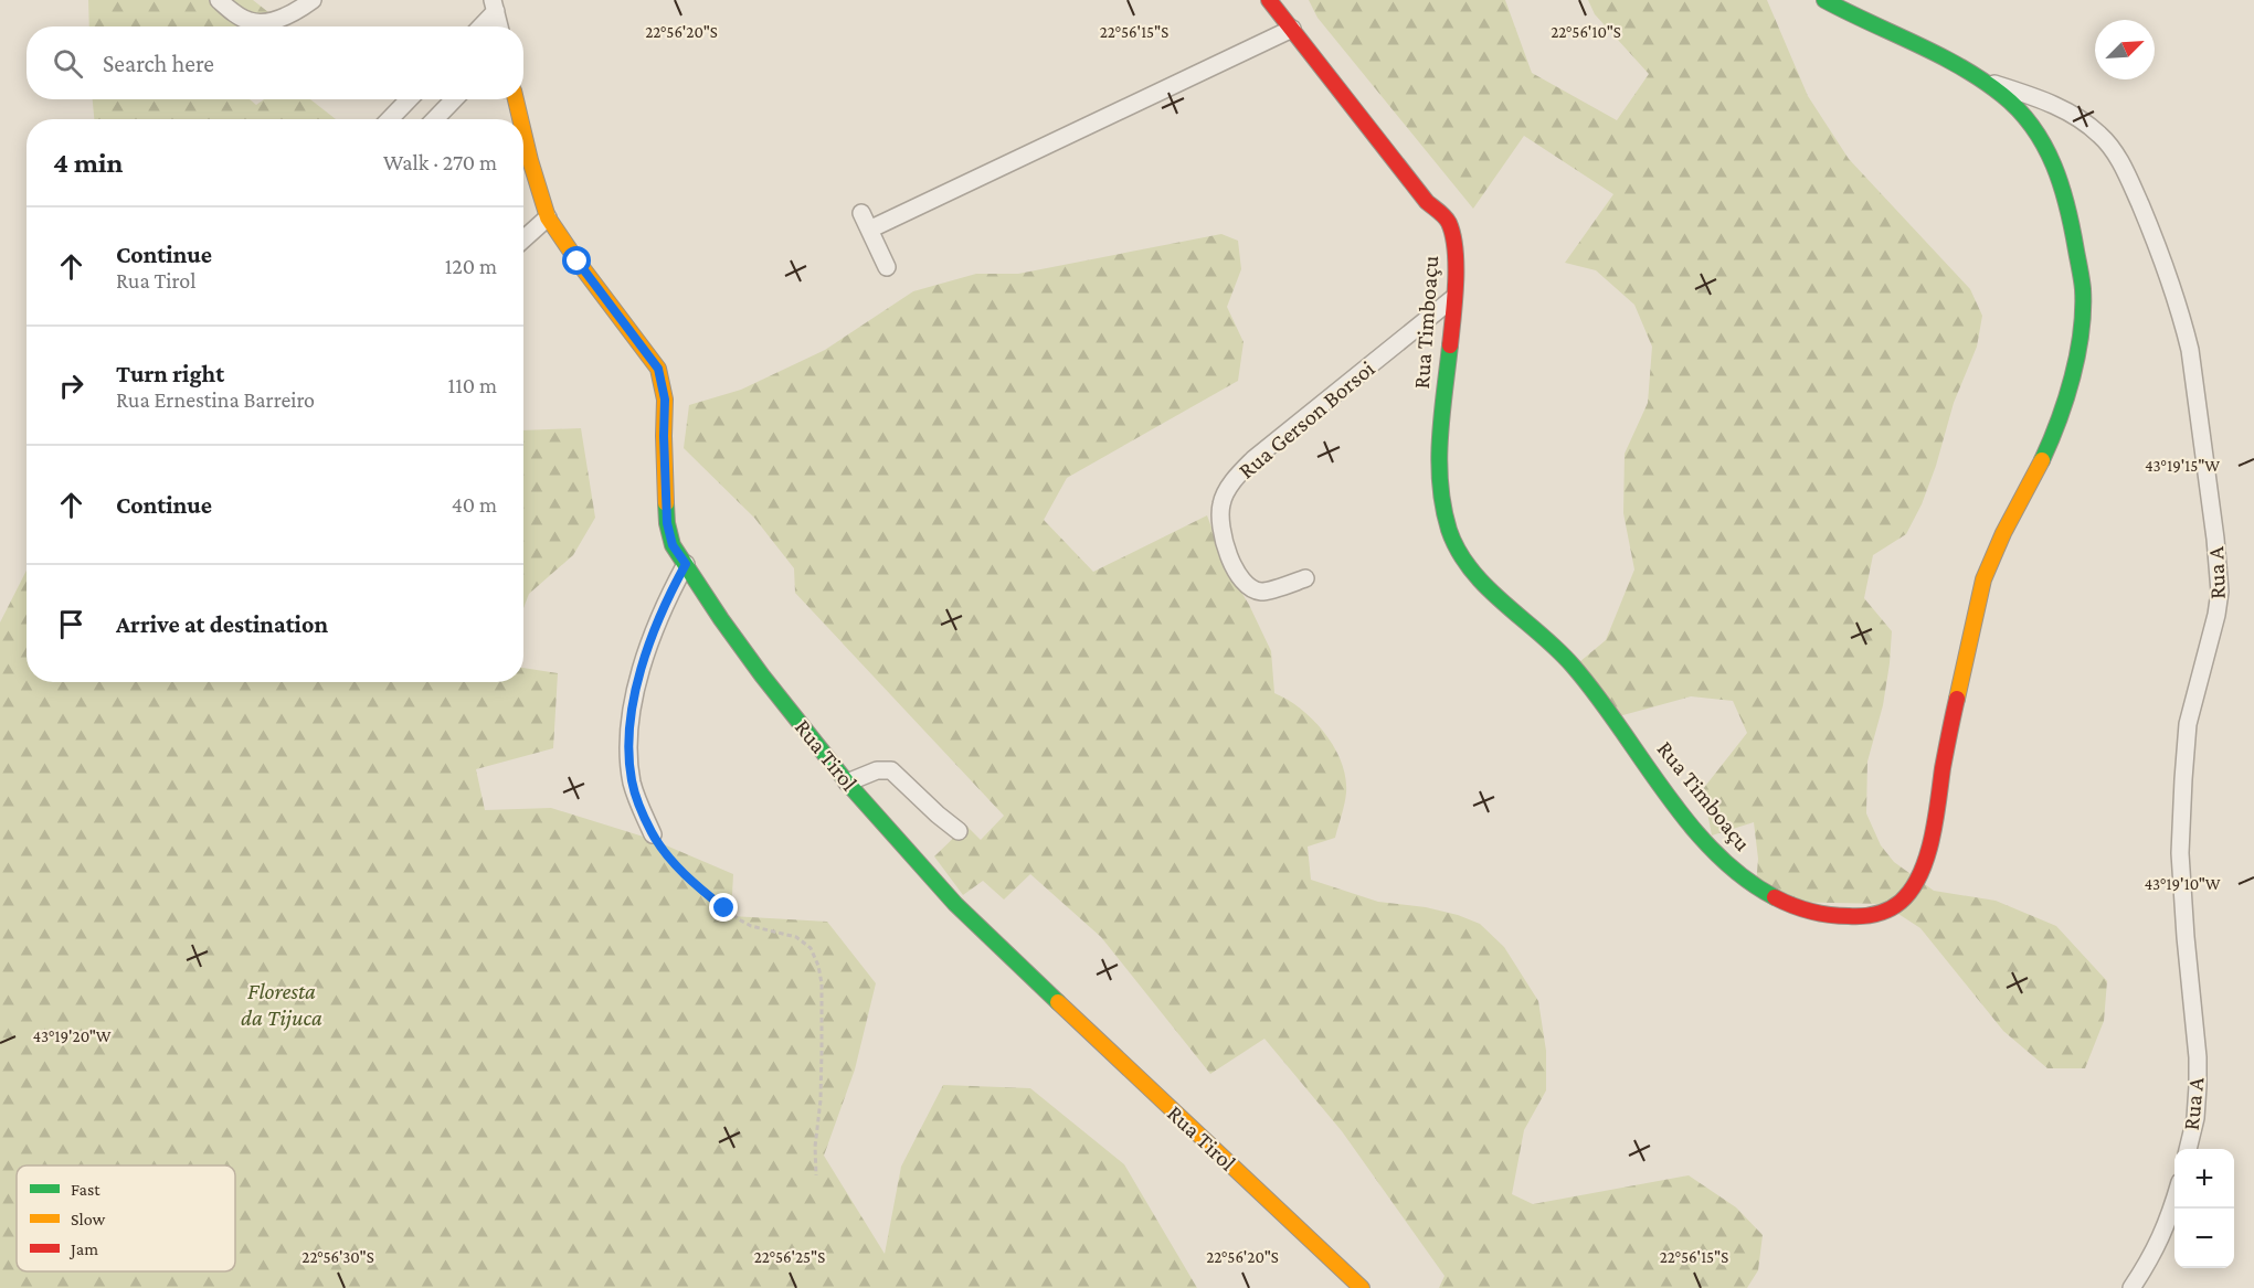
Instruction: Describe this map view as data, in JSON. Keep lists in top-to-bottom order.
{
  "streets": {
    "street": [
      "Rua Timboaçu",
      "Rua Gerson Borsoi",
      "Rua A",
      "Rua Tirol"
    ]
  },
  "crossings": [
    ["Rua Timboaçu", "Rua Gerson Borsoi"],
    ["Rua Timboaçu", "Rua A"]
  ],
  "parks": ["Floresta da Tijuca"],
  "legend": ["Fast", "Slow", "Jam"],
  "north": "top right",
  "page": {
    "search": "Search here",
    "heading": ["4 min", "Walk · 270 m"],
    "list": [
      ["Continue", "Rua Tirol", "120 m"],
      ["Turn right", "Rua Ernestina Barreiro", "110 m"],
      ["Continue", "40 m"],
      "Arrive at destination"
    ],
    "map_buttons": ["+", "−"]
  },
  "coordinates": [
    "22°56'20\"S",
    "22°56'15\"S",
    "22°56'10\"S",
    "43°19'15\"W",
    "43°19'10\"W",
    "43°19'20\"W",
    "22°56'30\"S",
    "22°56'25\"S"
  ]
}
